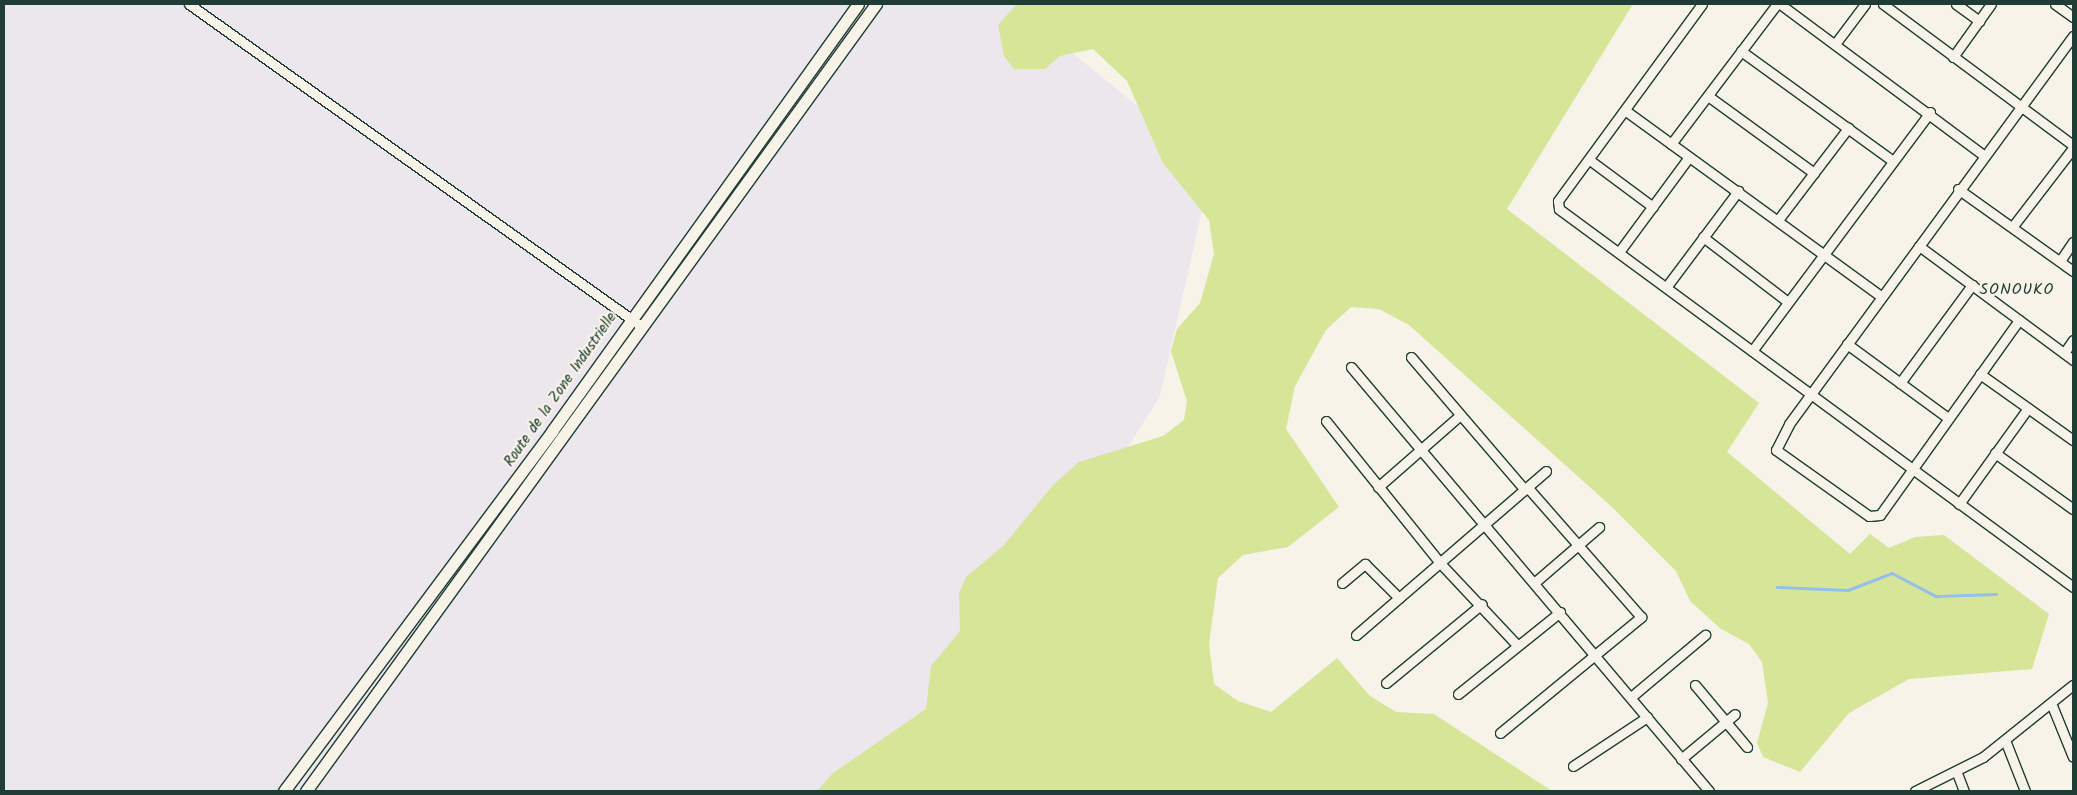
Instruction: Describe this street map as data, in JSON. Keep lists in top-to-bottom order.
{
  "streets": {
    "main road": ["Route de la Zone Industrielle"]
  },
  "districts": ["SONOUKO"]
}
